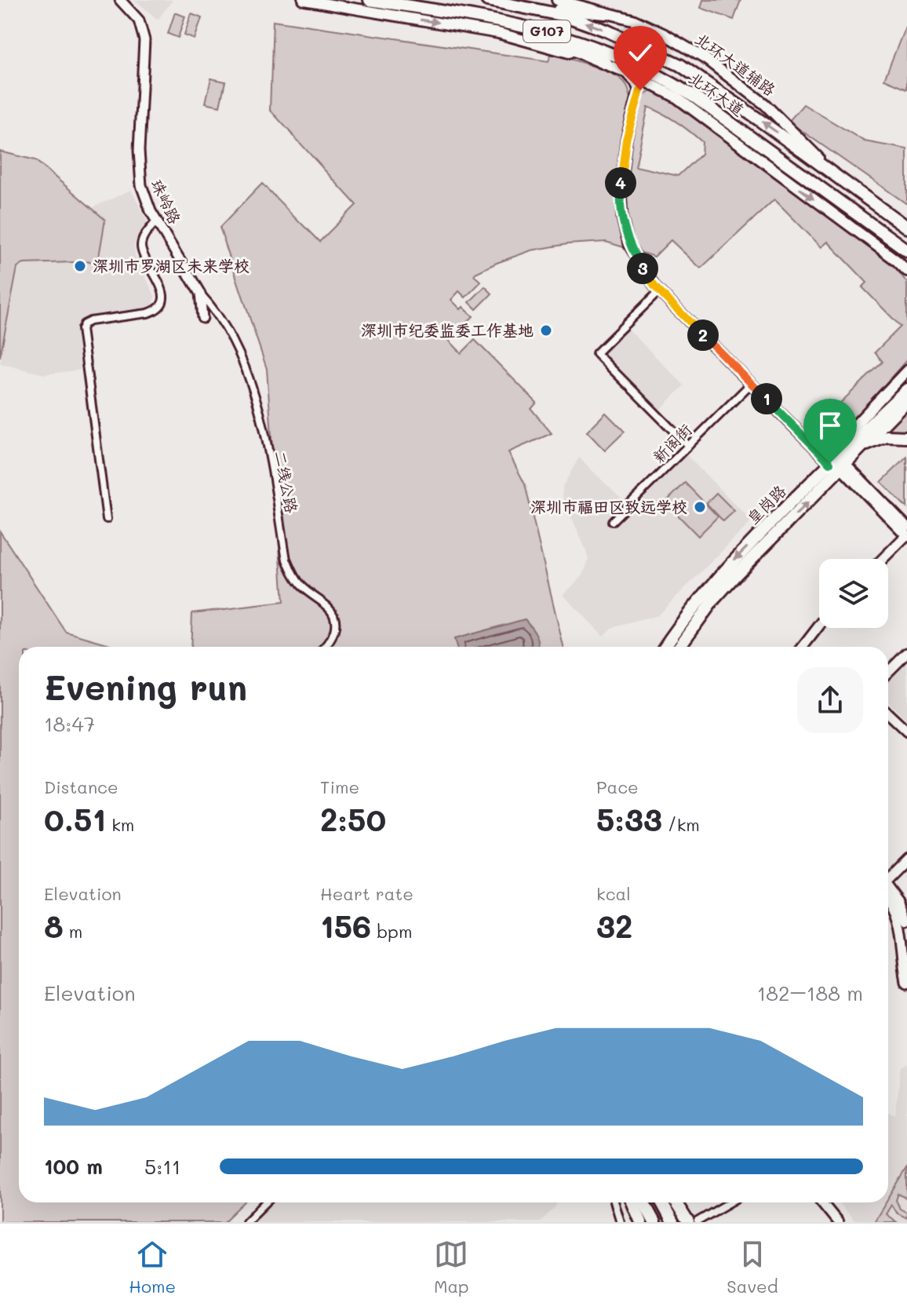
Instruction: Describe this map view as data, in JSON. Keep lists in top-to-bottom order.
{
  "streets": {
    "highway": ["G107", "北环大道", "皇岗路"],
    "main road": ["北环大道辅路"],
    "street": ["珠岭路", "新阁街", "二线公路"]
  },
  "crossings": [
    ["北环大道辅路", "北环大道"],
    ["珠岭路", "二线公路"]
  ],
  "places": ["深圳市罗湖区未来学校", "深圳市纪委监委工作基地", "深圳市福田区致远学校"],
  "page": {
    "pins": [
      "4",
      "3",
      "2",
      "1"
    ],
    "heading": ["Evening run", "18:47"],
    "stats": [
      ["Distance", "0.51 km"],
      ["Time", "2:50"],
      ["Pace", "5:33 /km"],
      ["Elevation", "8 m"],
      ["Heart rate", "156 bpm"],
      ["kcal", "32"]
    ],
    "chart": ["Elevation", "182–188 m"],
    "list": [
      {
        "name": "100 m",
        "note": "5:11"
      }
    ],
    "tabs": ["Home", "Map", "Saved"]
  }
}
